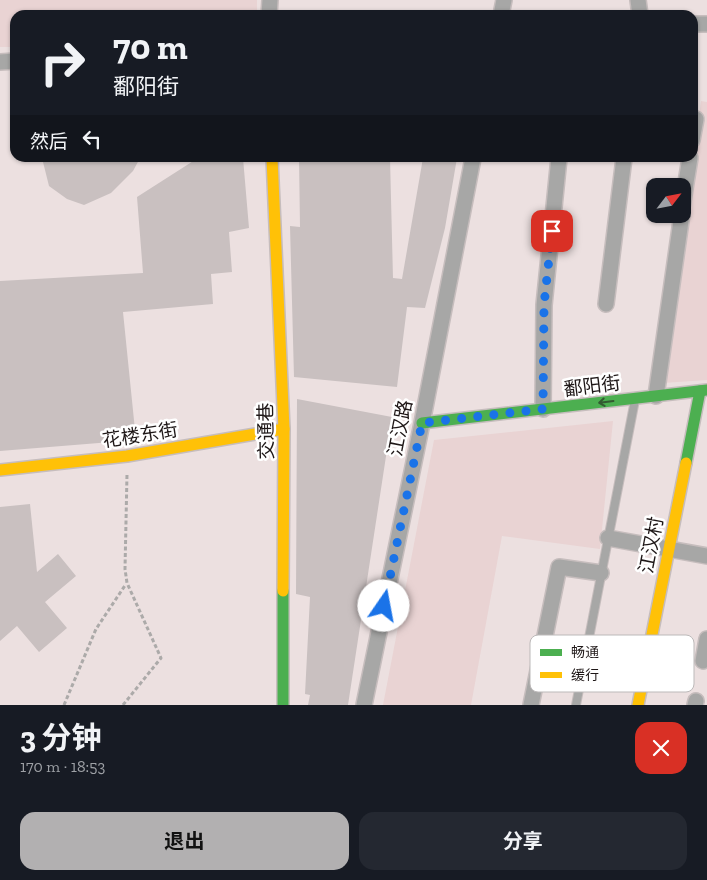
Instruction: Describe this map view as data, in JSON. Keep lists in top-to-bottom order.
{
  "streets": {
    "street": [
      "鄱阳街",
      "江汉路",
      "交通巷",
      "花楼东街",
      "江汉村"
    ]
  },
  "crossings": [
    ["鄱阳街", "江汉路"],
    ["鄱阳街", "江汉村"],
    ["交通巷", "花楼东街"]
  ],
  "legend": ["畅通", "缓行"],
  "north": "top right",
  "page": {
    "turn": ["70 m", "鄱阳街"],
    "then": "然后",
    "heading": ["3 分钟", "170 m · 18:53"],
    "buttons": ["退出", "分享"]
  }
}
